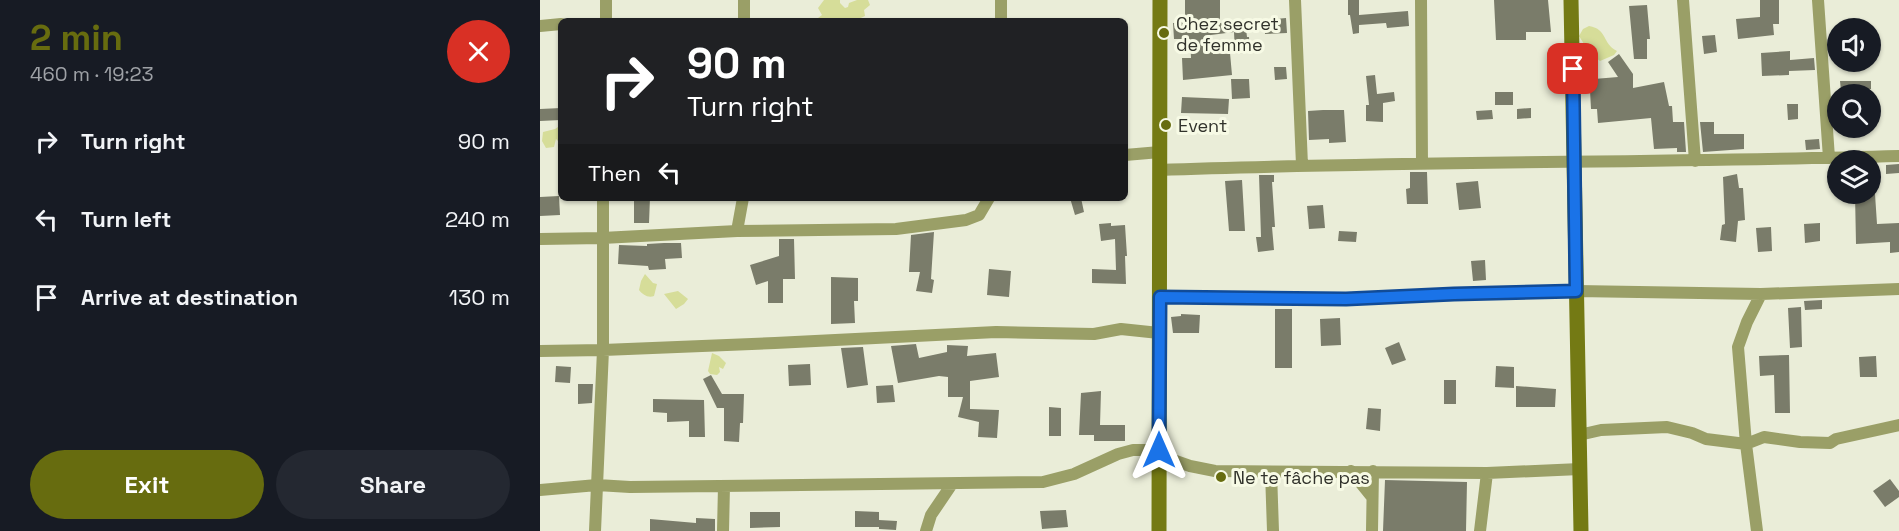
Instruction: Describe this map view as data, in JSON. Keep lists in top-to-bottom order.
{
  "places": ["Chez secret de femme", "Event", "Ne te fâche pas"],
  "page": {
    "heading": ["2 min", "460 m · 19:23"],
    "turn": ["90 m", "Turn right"],
    "list": [
      {
        "name": "Turn right",
        "value": "90 m"
      },
      {
        "name": "Turn left",
        "value": "240 m"
      },
      {
        "name": "Arrive at destination",
        "value": "130 m"
      }
    ],
    "then": "Then",
    "buttons": ["Exit", "Share"]
  }
}
